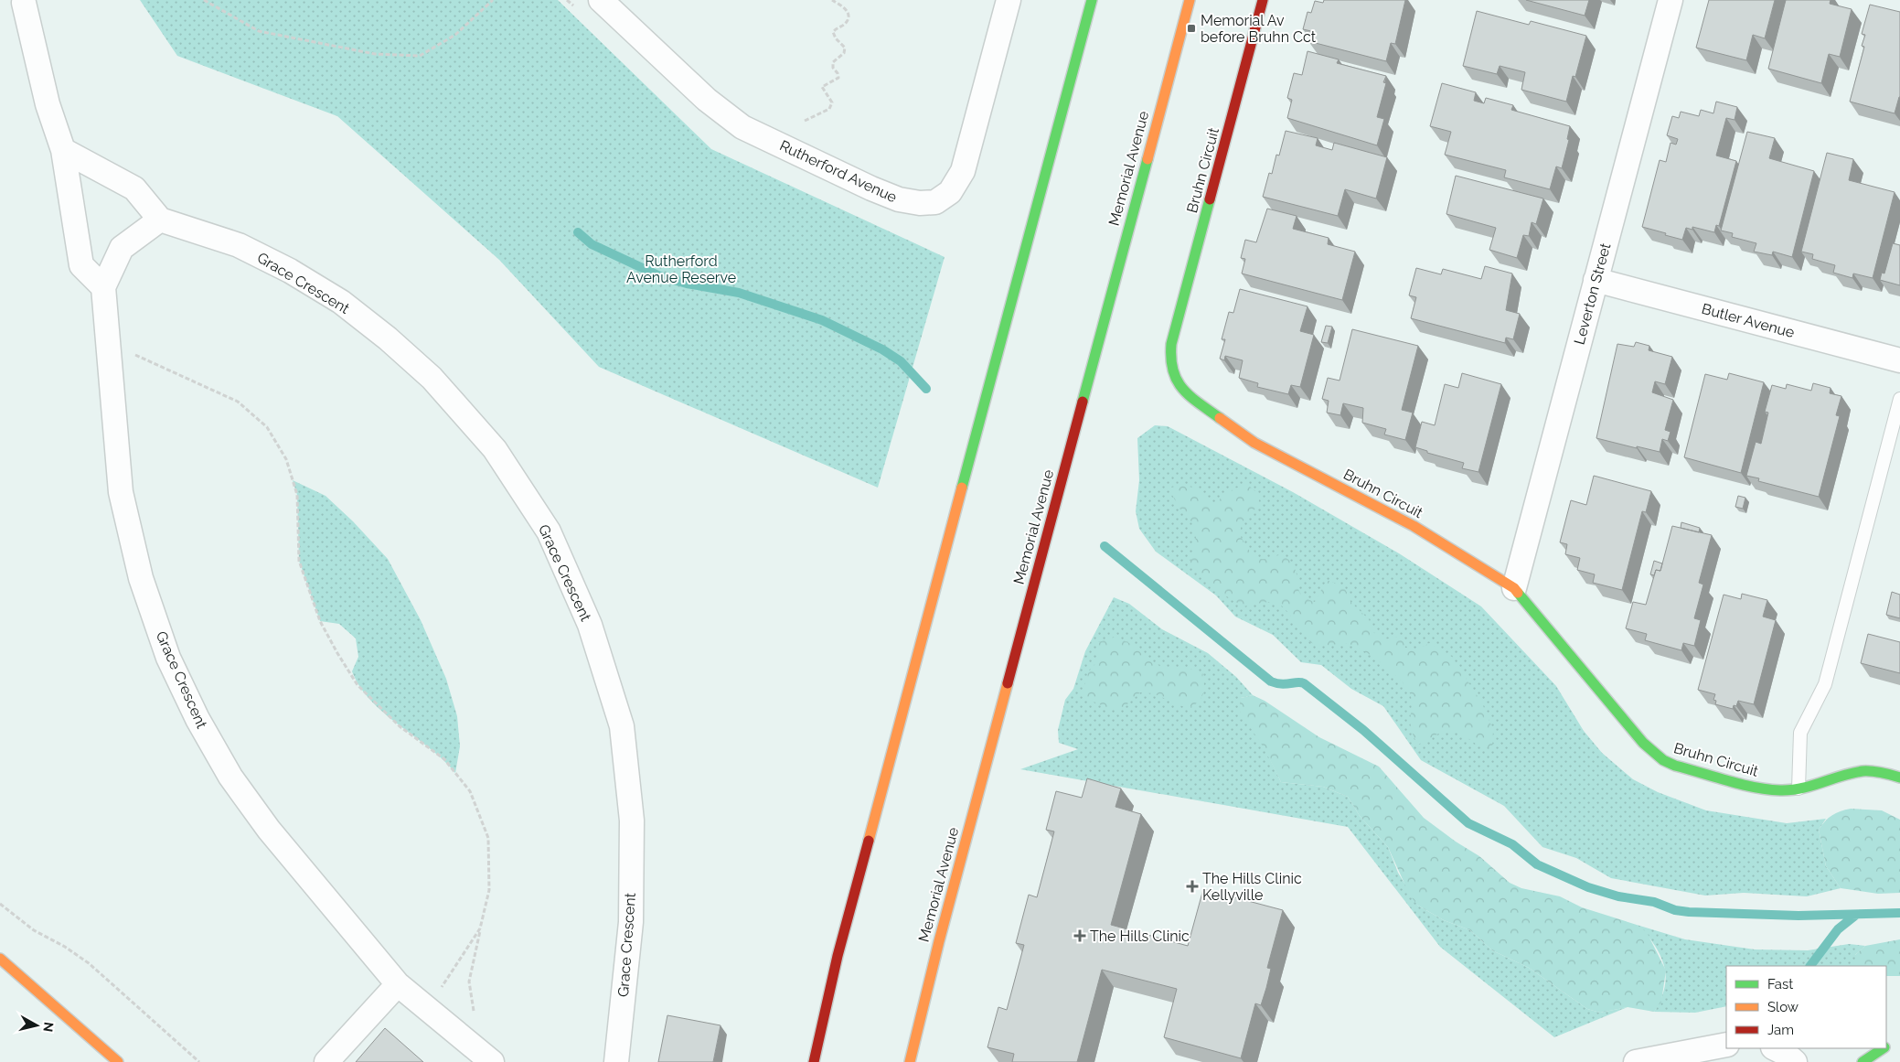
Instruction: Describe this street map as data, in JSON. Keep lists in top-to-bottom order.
{
  "streets": {
    "main road": ["Memorial Avenue", "Bruhn Circuit"],
    "street": [
      "Rutherford Avenue",
      "Grace Crescent",
      "Leverton Street",
      "Butler Avenue"
    ]
  },
  "crossings": [
    ["Bruhn Circuit", "Leverton Street"],
    ["Leverton Street", "Butler Avenue"]
  ],
  "parks": ["Rutherford Avenue Reserve"],
  "places": {
    "transit": ["Memorial Av before Bruhn Cct"],
    "health": ["The Hills Clinic Kellyville", "The Hills Clinic"]
  },
  "legend": ["Fast", "Slow", "Jam"],
  "north": "right"
}
